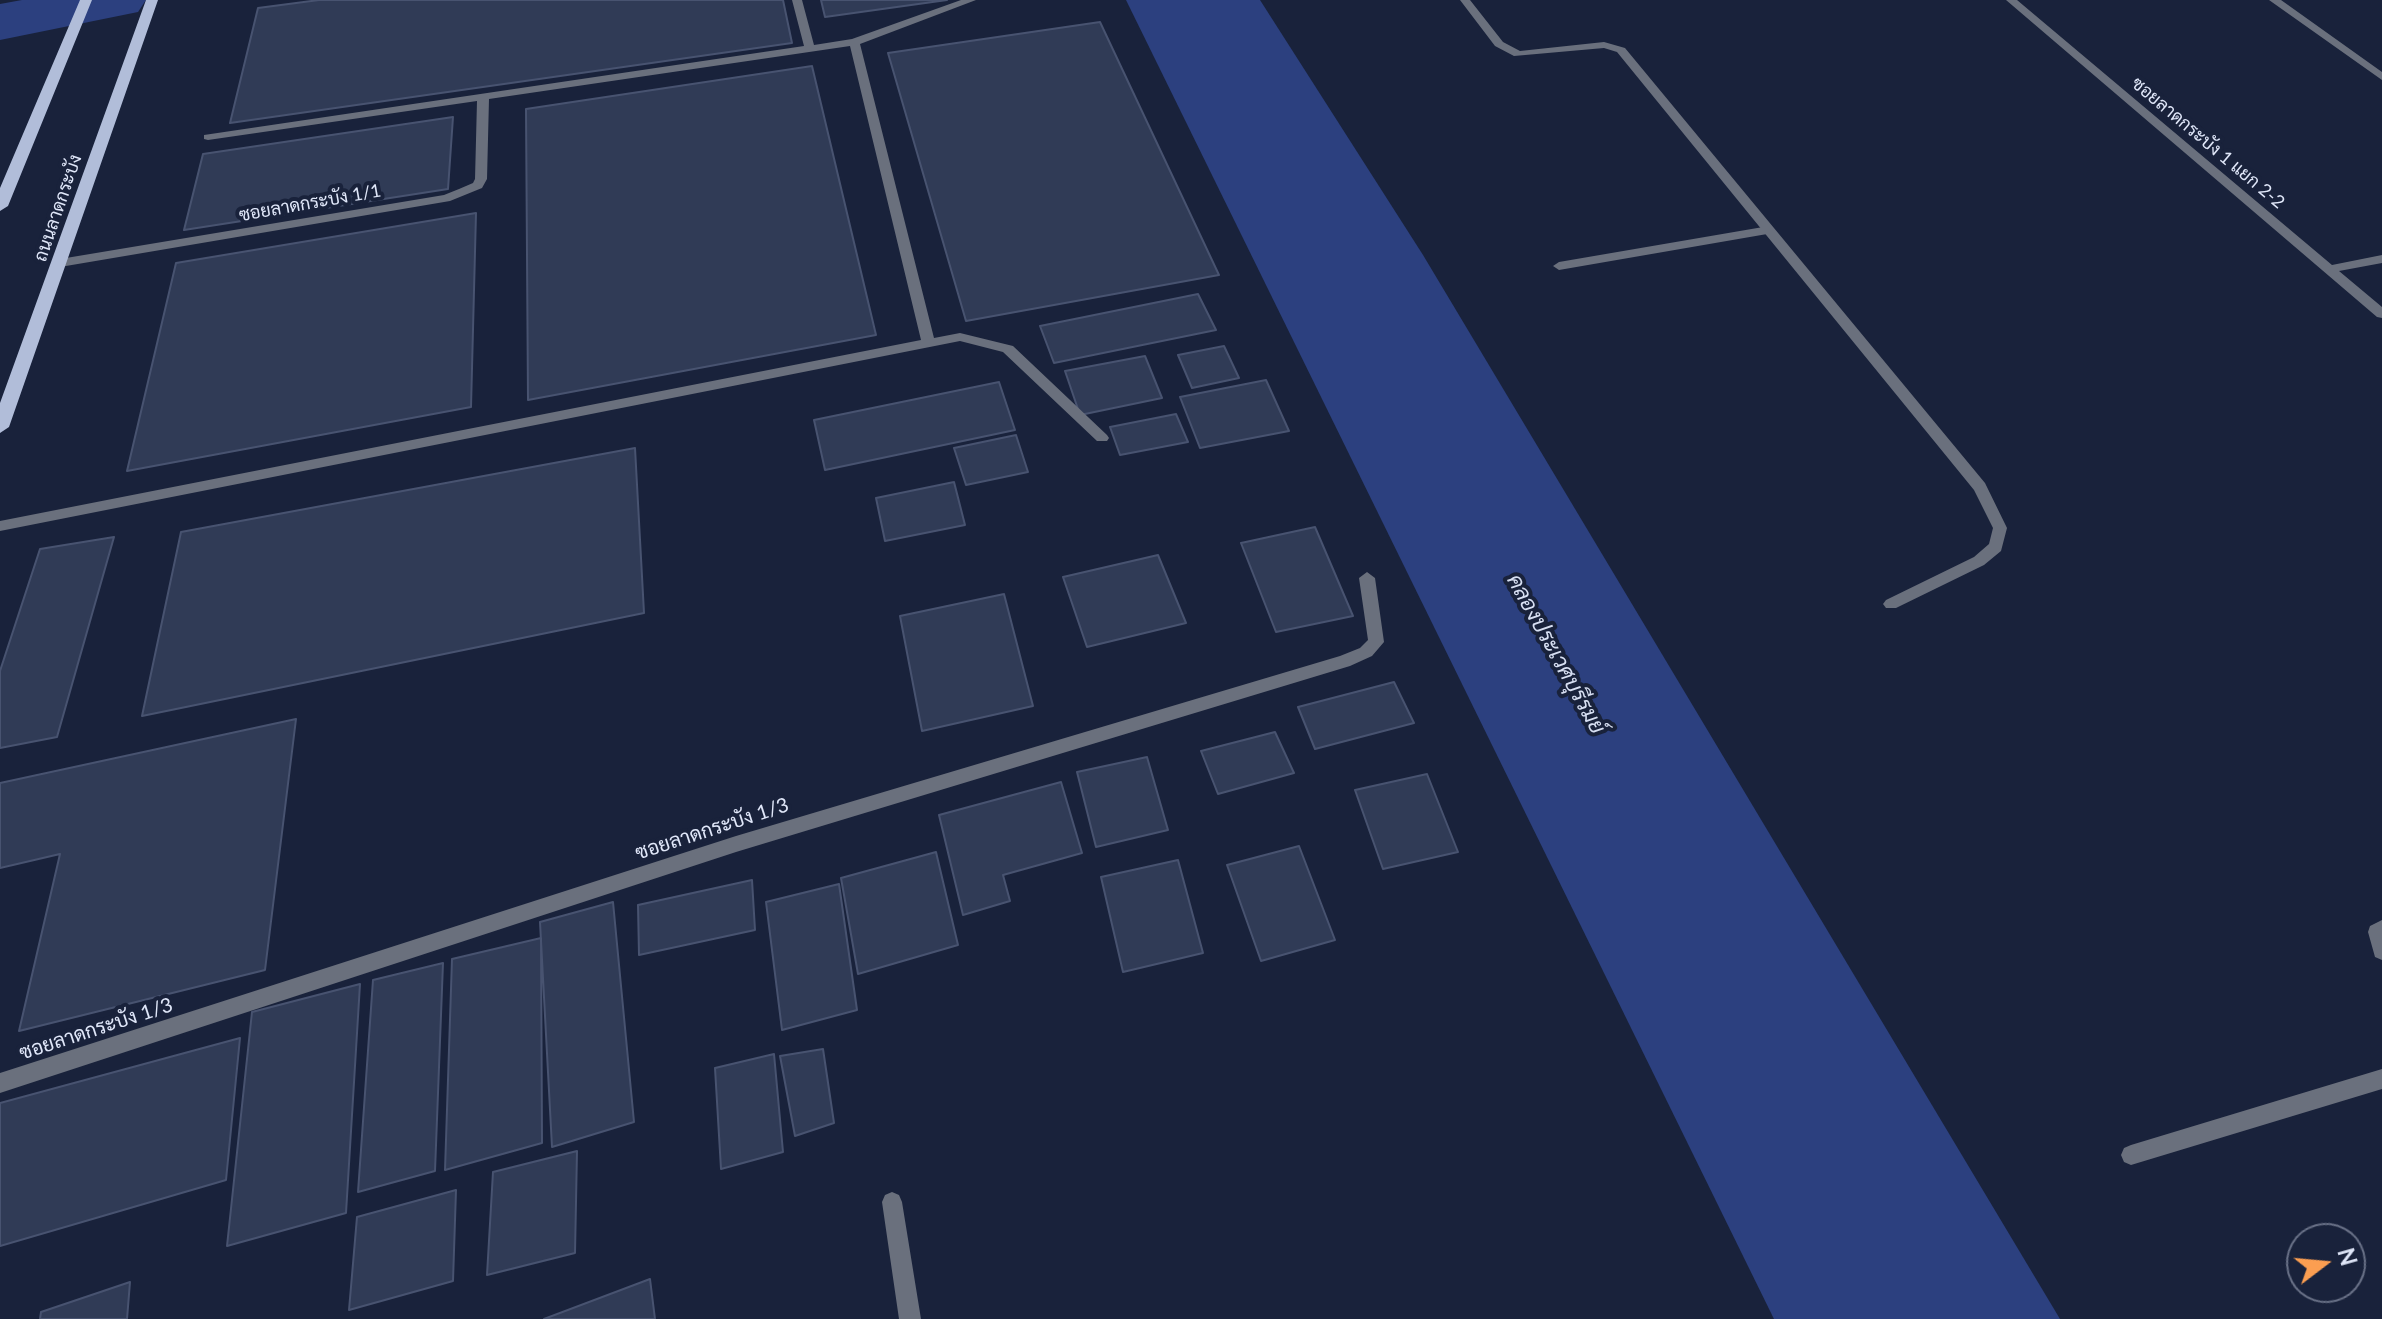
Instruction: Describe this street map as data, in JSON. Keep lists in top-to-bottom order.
{
  "streets": {
    "main road": ["ถนนลาดกระบัง"],
    "street": ["ซอยลาดกระบัง 1 แยก 2-2", "ซอยลาดกระบัง 1/1", "ซอยลาดกระบัง 1/3"]
  },
  "crossings": [
    ["ซอยลาดกระบัง 1/1", "ถนนลาดกระบัง"]
  ],
  "water": ["คลองประเวศบุรีรมย์"],
  "north": "right"
}
